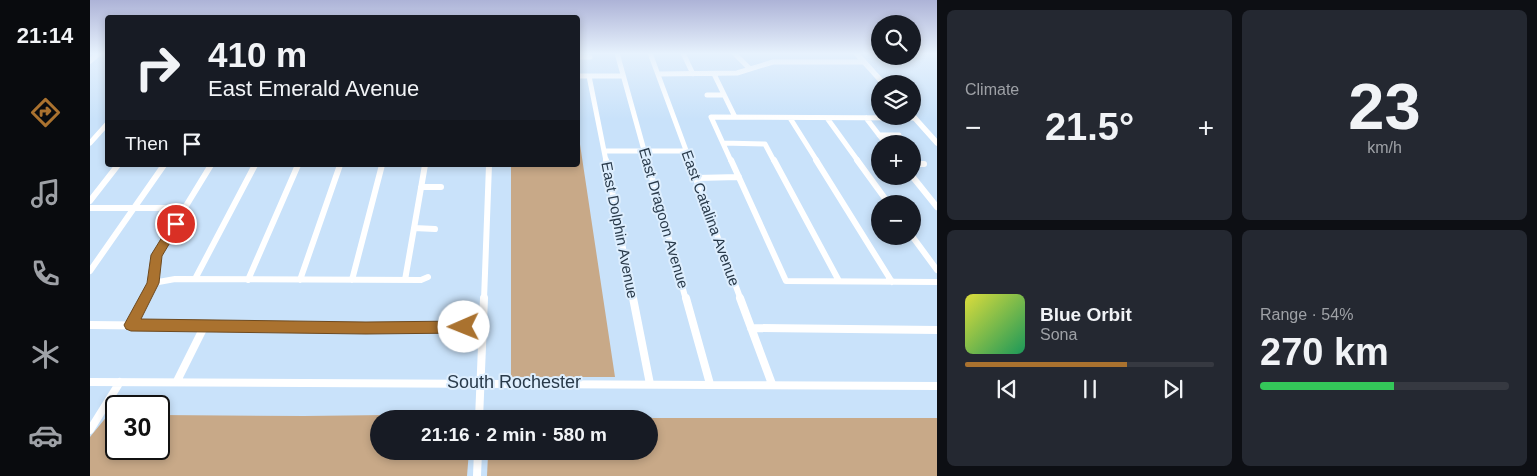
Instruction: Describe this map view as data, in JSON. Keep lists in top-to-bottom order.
{
  "streets": {
    "street": [
      "East Dragoon Avenue",
      "East Catalina Avenue",
      "East Dolphin Avenue",
      "South Rochester"
    ]
  },
  "crossings": [
    ["East Dragoon Avenue", "South Rochester"],
    ["East Catalina Avenue", "South Rochester"],
    ["East Dolphin Avenue", "South Rochester"]
  ],
  "page": {
    "tabs": "21:14",
    "tile": [
      "Climate",
      ["23", "km/h"],
      ["Range · 54%", "270 km"]
    ],
    "map_buttons": ["+", "−"],
    "turn": ["410 m", "East Emerald Avenue"],
    "heat": ["−", "21.5°", "+"],
    "then": "Then",
    "song": ["Blue Orbit", "Sona"],
    "limit": "30",
    "trip": "21:16 · 2 min · 580 m"
  }
}
